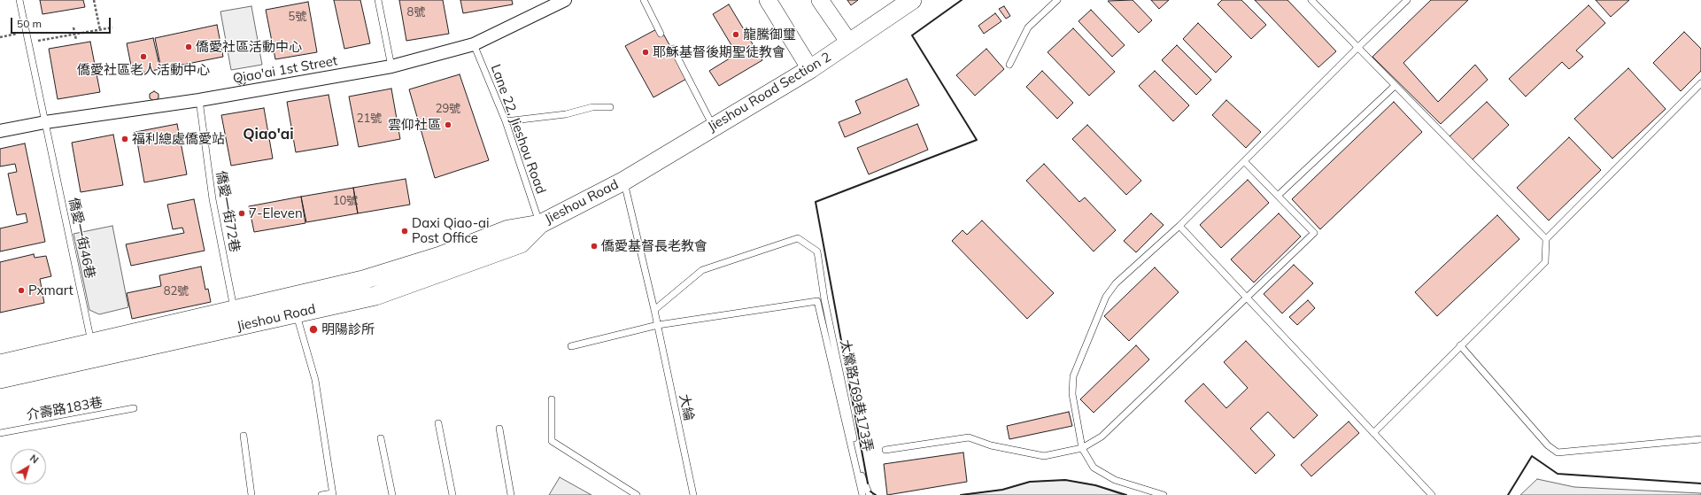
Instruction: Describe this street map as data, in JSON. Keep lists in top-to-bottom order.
{
  "streets": {
    "main road": ["Jieshou Road Section 2", "Jieshou Road"],
    "street": ["Qiao'ai 1st Street"],
    "lane": [
      "Lane 22, Jieshou Road",
      "僑愛一街72巷",
      "僑愛一街46巷",
      "大鶯路769巷173弄",
      "大綸",
      "介壽路183巷"
    ]
  },
  "crossings": [
    ["Qiao'ai 1st Street", "Lane 22, Jieshou Road"],
    ["Qiao'ai 1st Street", "僑愛一街72巷"],
    ["Qiao'ai 1st Street", "僑愛一街46巷"],
    ["Jieshou Road Section 2", "Jieshou Road"],
    ["Jieshou Road Section 2", "大綸"],
    ["Lane 22, Jieshou Road", "Jieshou Road"],
    ["Jieshou Road", "僑愛一街72巷"],
    ["Jieshou Road", "僑愛一街46巷"],
    ["Jieshou Road", "大綸"],
    ["大鶯路769巷173弄", "大綸"]
  ],
  "districts": ["Qiao'ai"],
  "places": [
    "龍騰御璽",
    "僑愛社區活動中心",
    "耶穌基督後期聖徒教會",
    "僑愛社區老人活動中心",
    "雲仰社區",
    "福利總處僑愛站",
    "7-Eleven",
    "Daxi Qiao-ai Post Office",
    "僑愛基督長老教會",
    "Pxmart",
    "明陽診所"
  ],
  "house_numbers": [
    "8號",
    "5號",
    "29號",
    "21號",
    "10號",
    "82號"
  ],
  "scale_bar": "50 m",
  "north": "top right"
}
